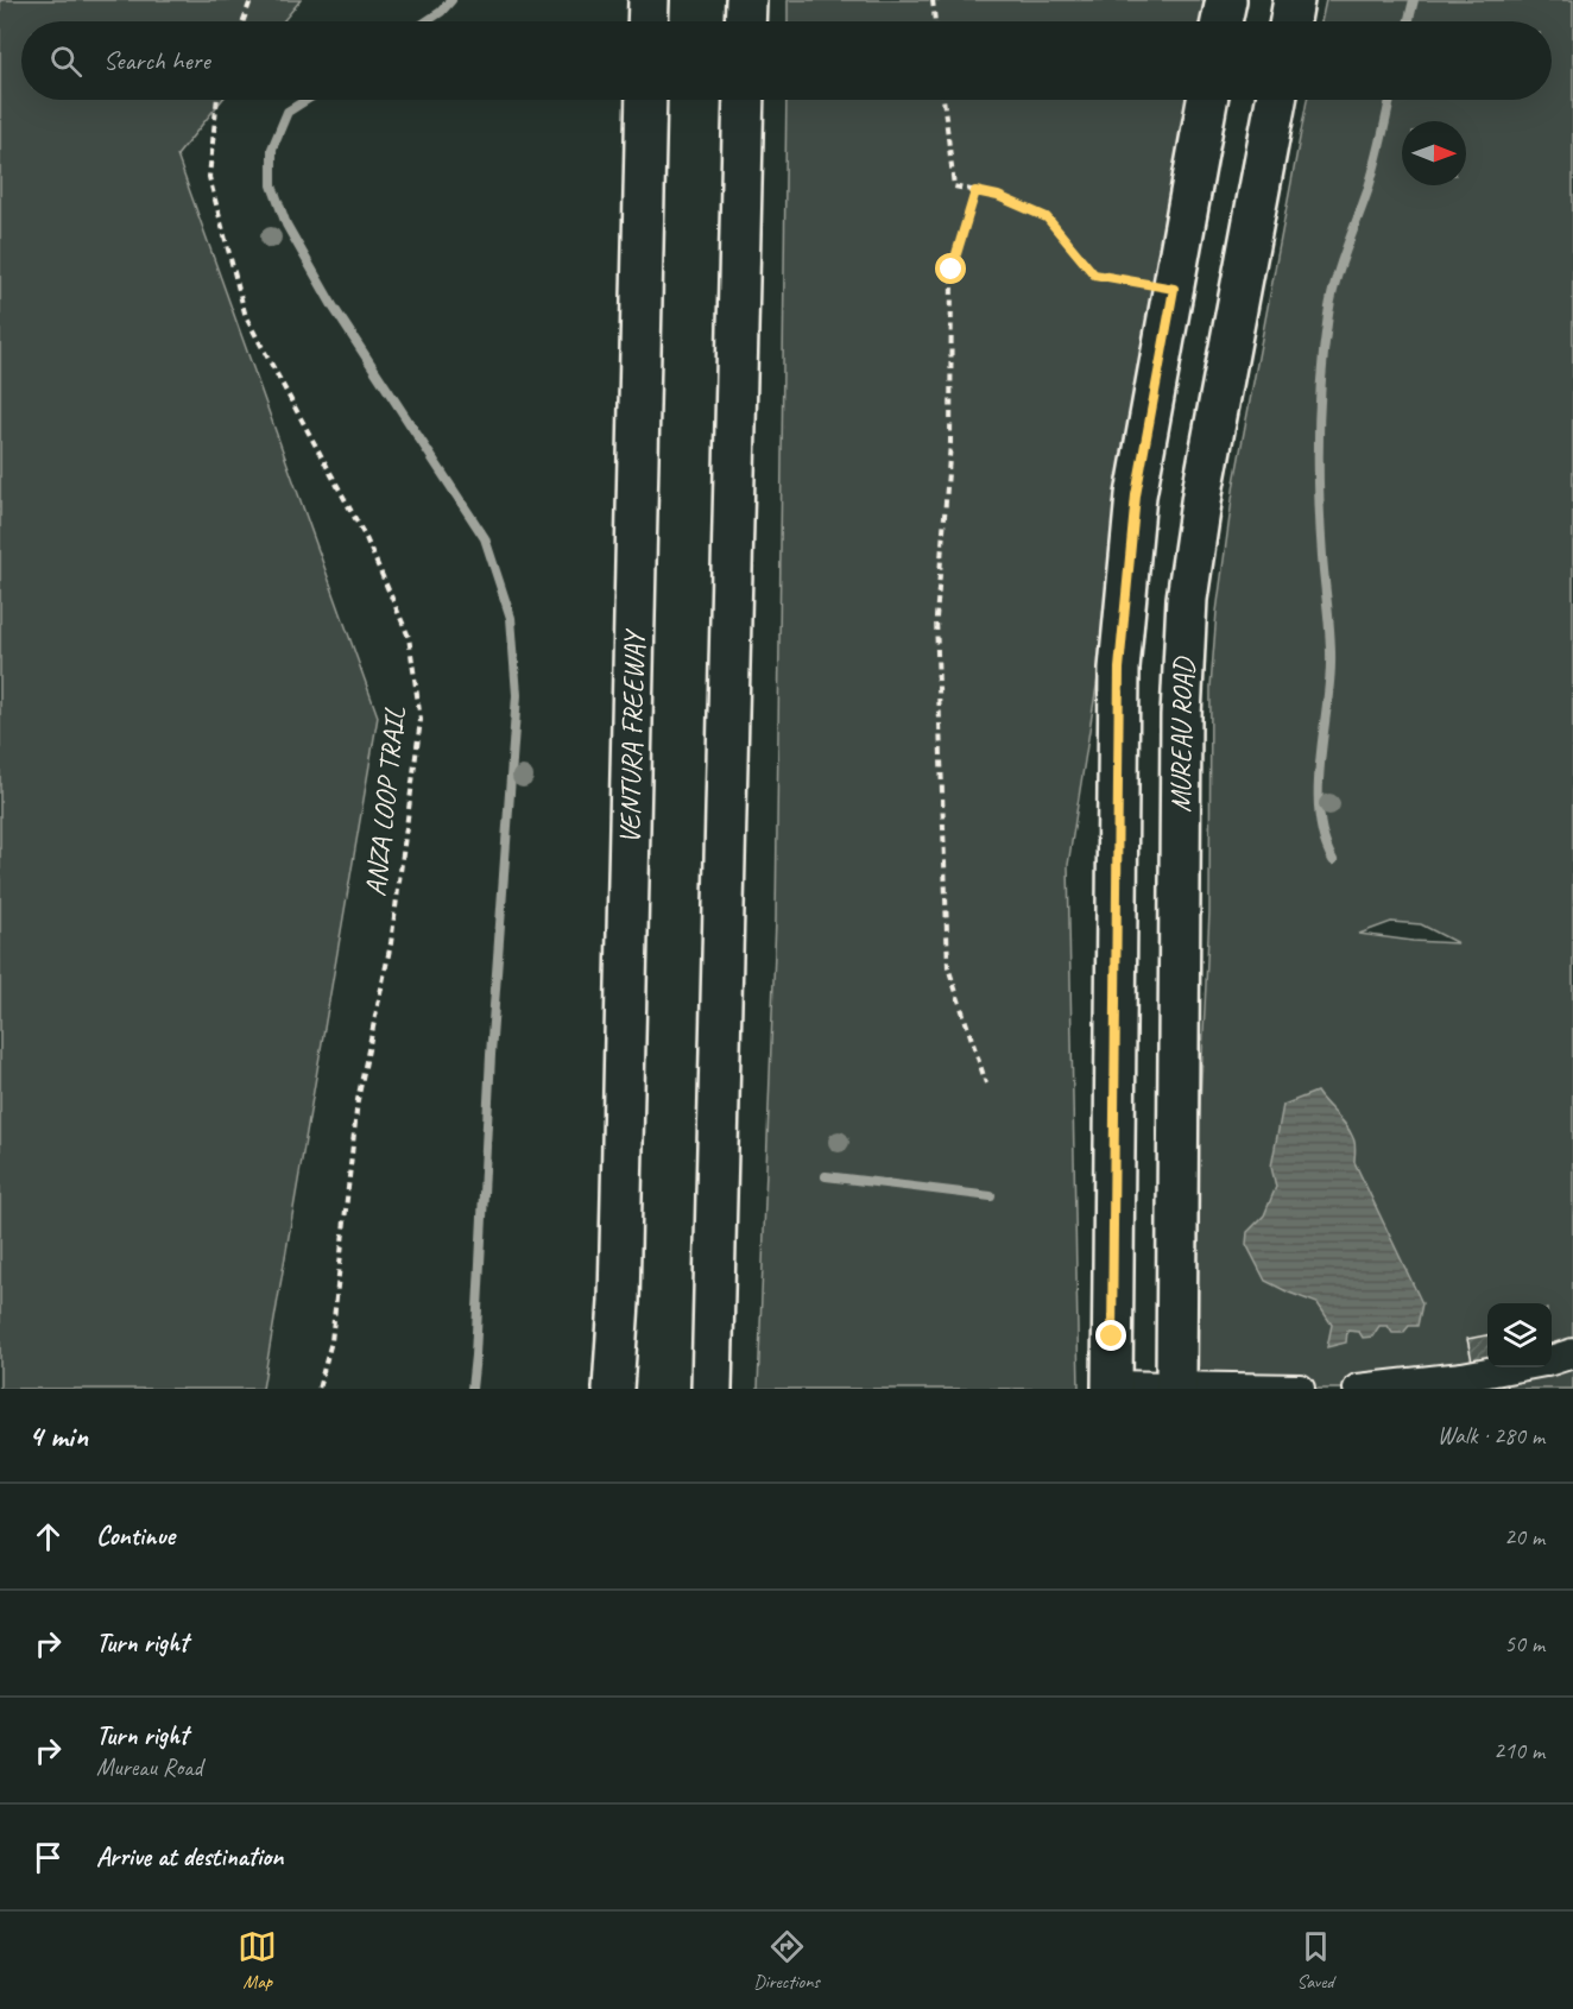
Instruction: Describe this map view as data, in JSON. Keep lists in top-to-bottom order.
{
  "streets": {
    "main road": ["MUREAU ROAD", "VENTURA FREEWAY"],
    "path": ["ANZA LOOP TRAIL"]
  },
  "north": "right",
  "page": {
    "search": "Search here",
    "heading": ["4 min", "Walk · 280 m"],
    "list": [
      ["Continue", "20 m"],
      ["Turn right", "50 m"],
      ["Turn right", "Mureau Road", "210 m"],
      "Arrive at destination"
    ],
    "nav": ["Map", "Directions", "Saved"]
  }
}
